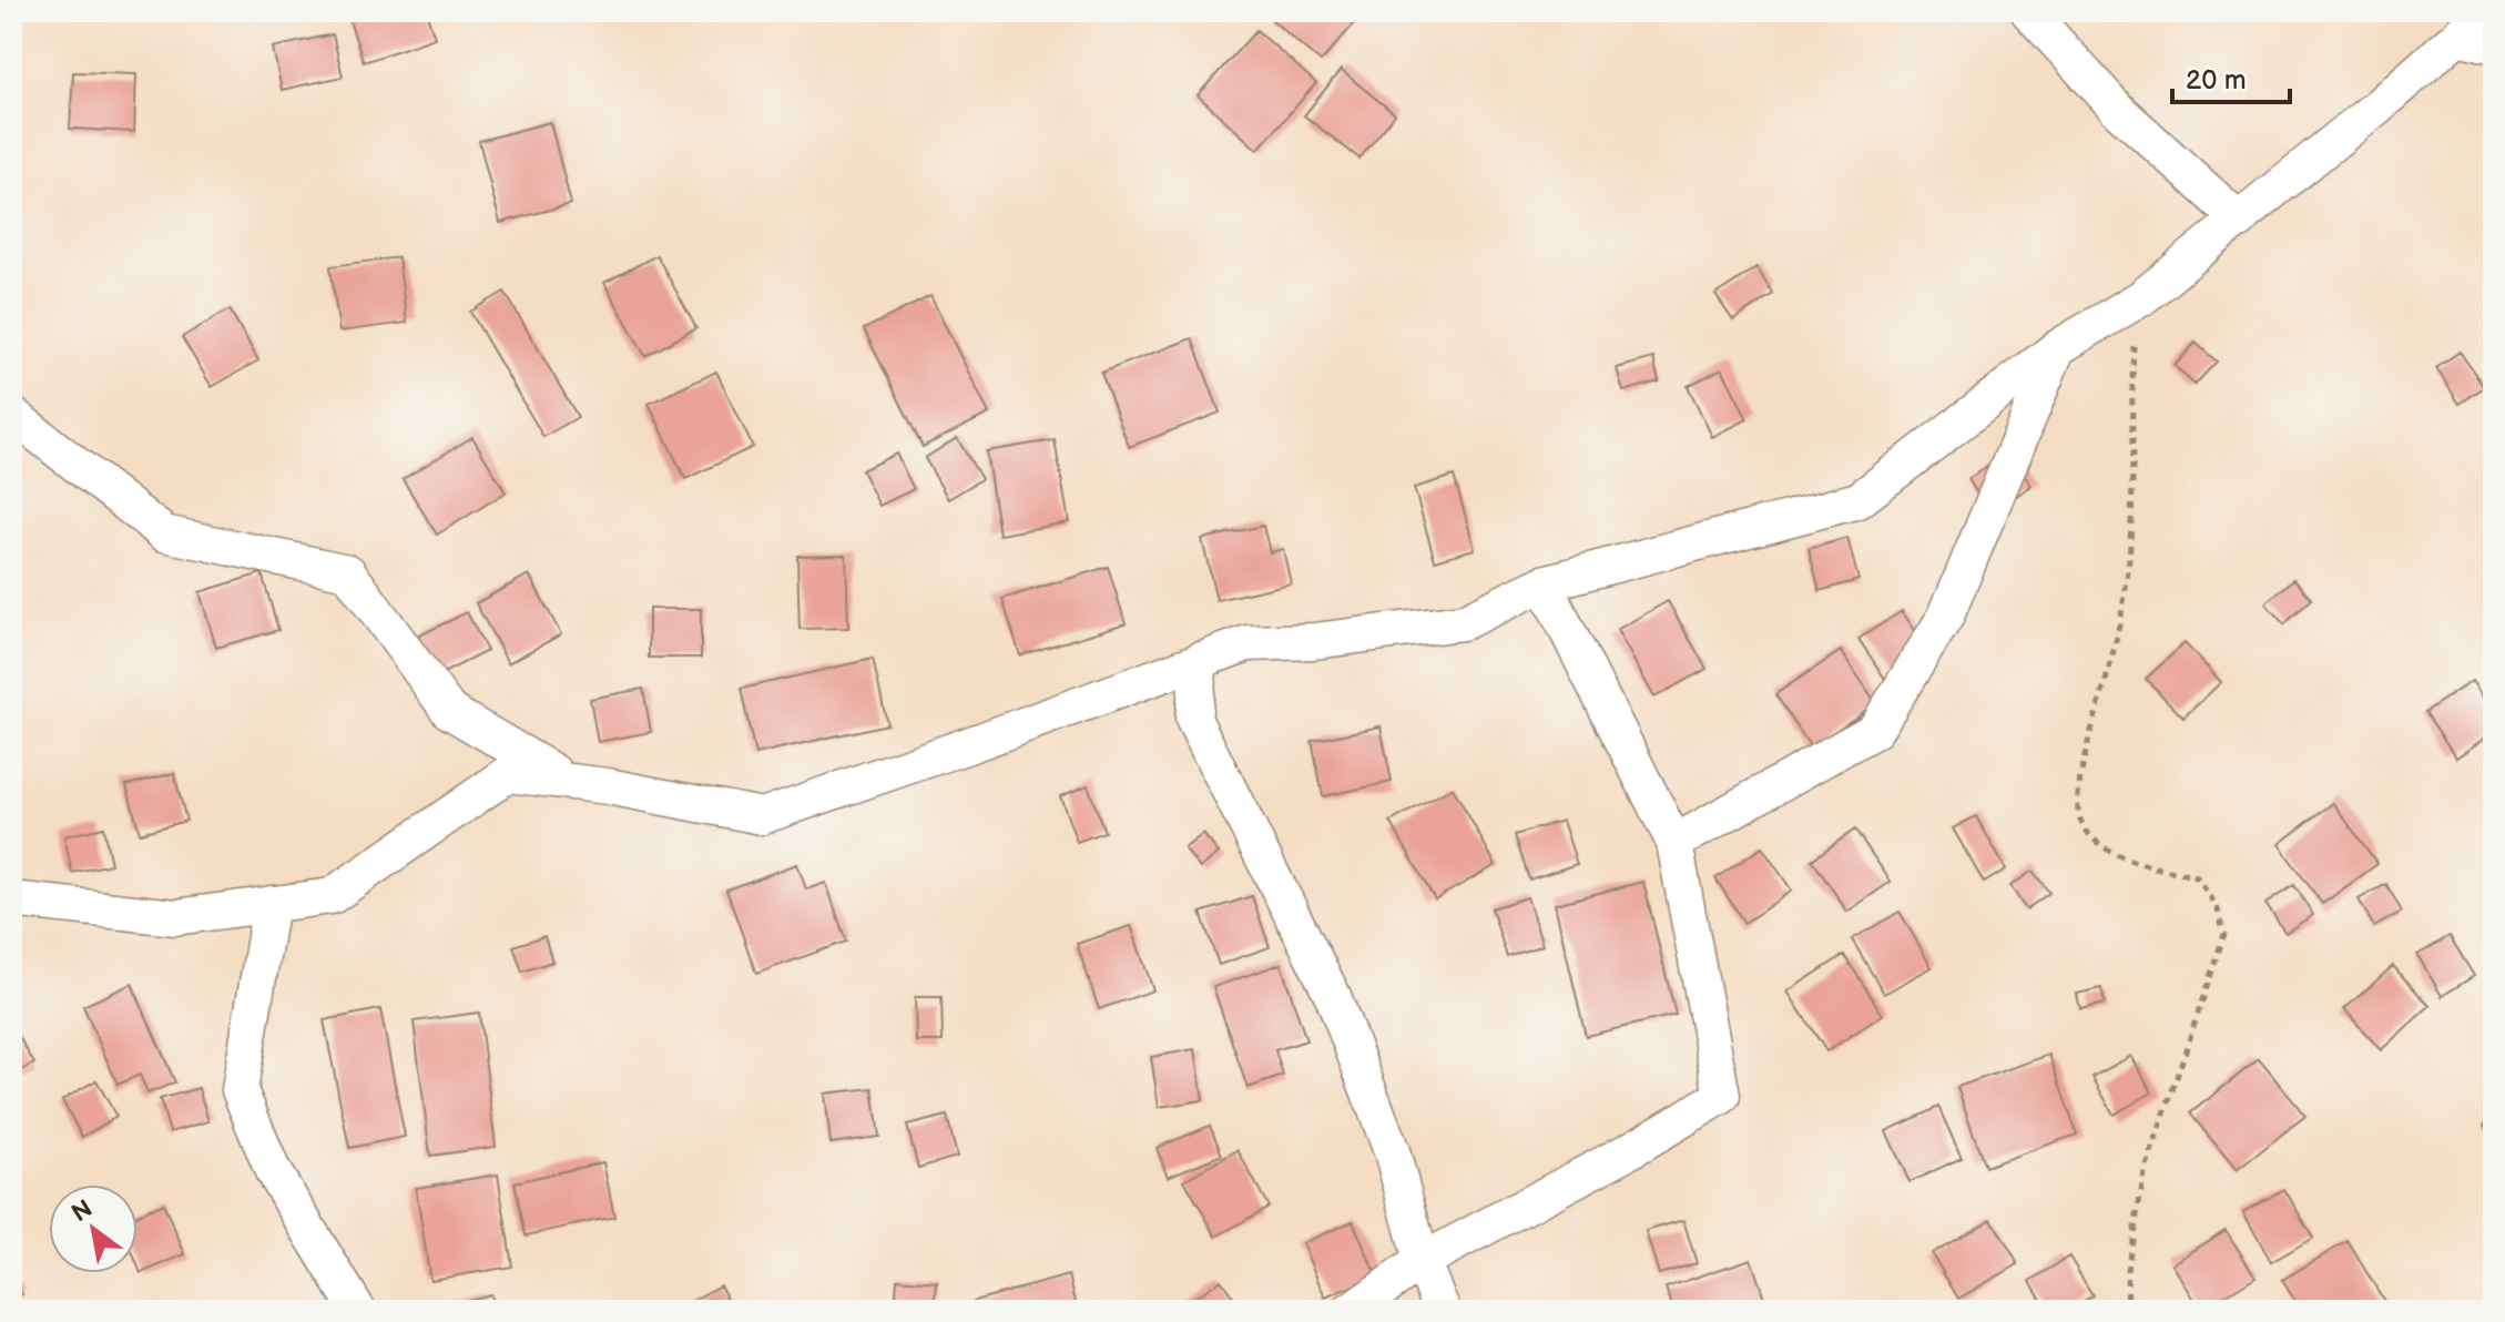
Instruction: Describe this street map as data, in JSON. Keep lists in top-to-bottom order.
{
  "scale_bar": "20 m",
  "north": "top left"
}
